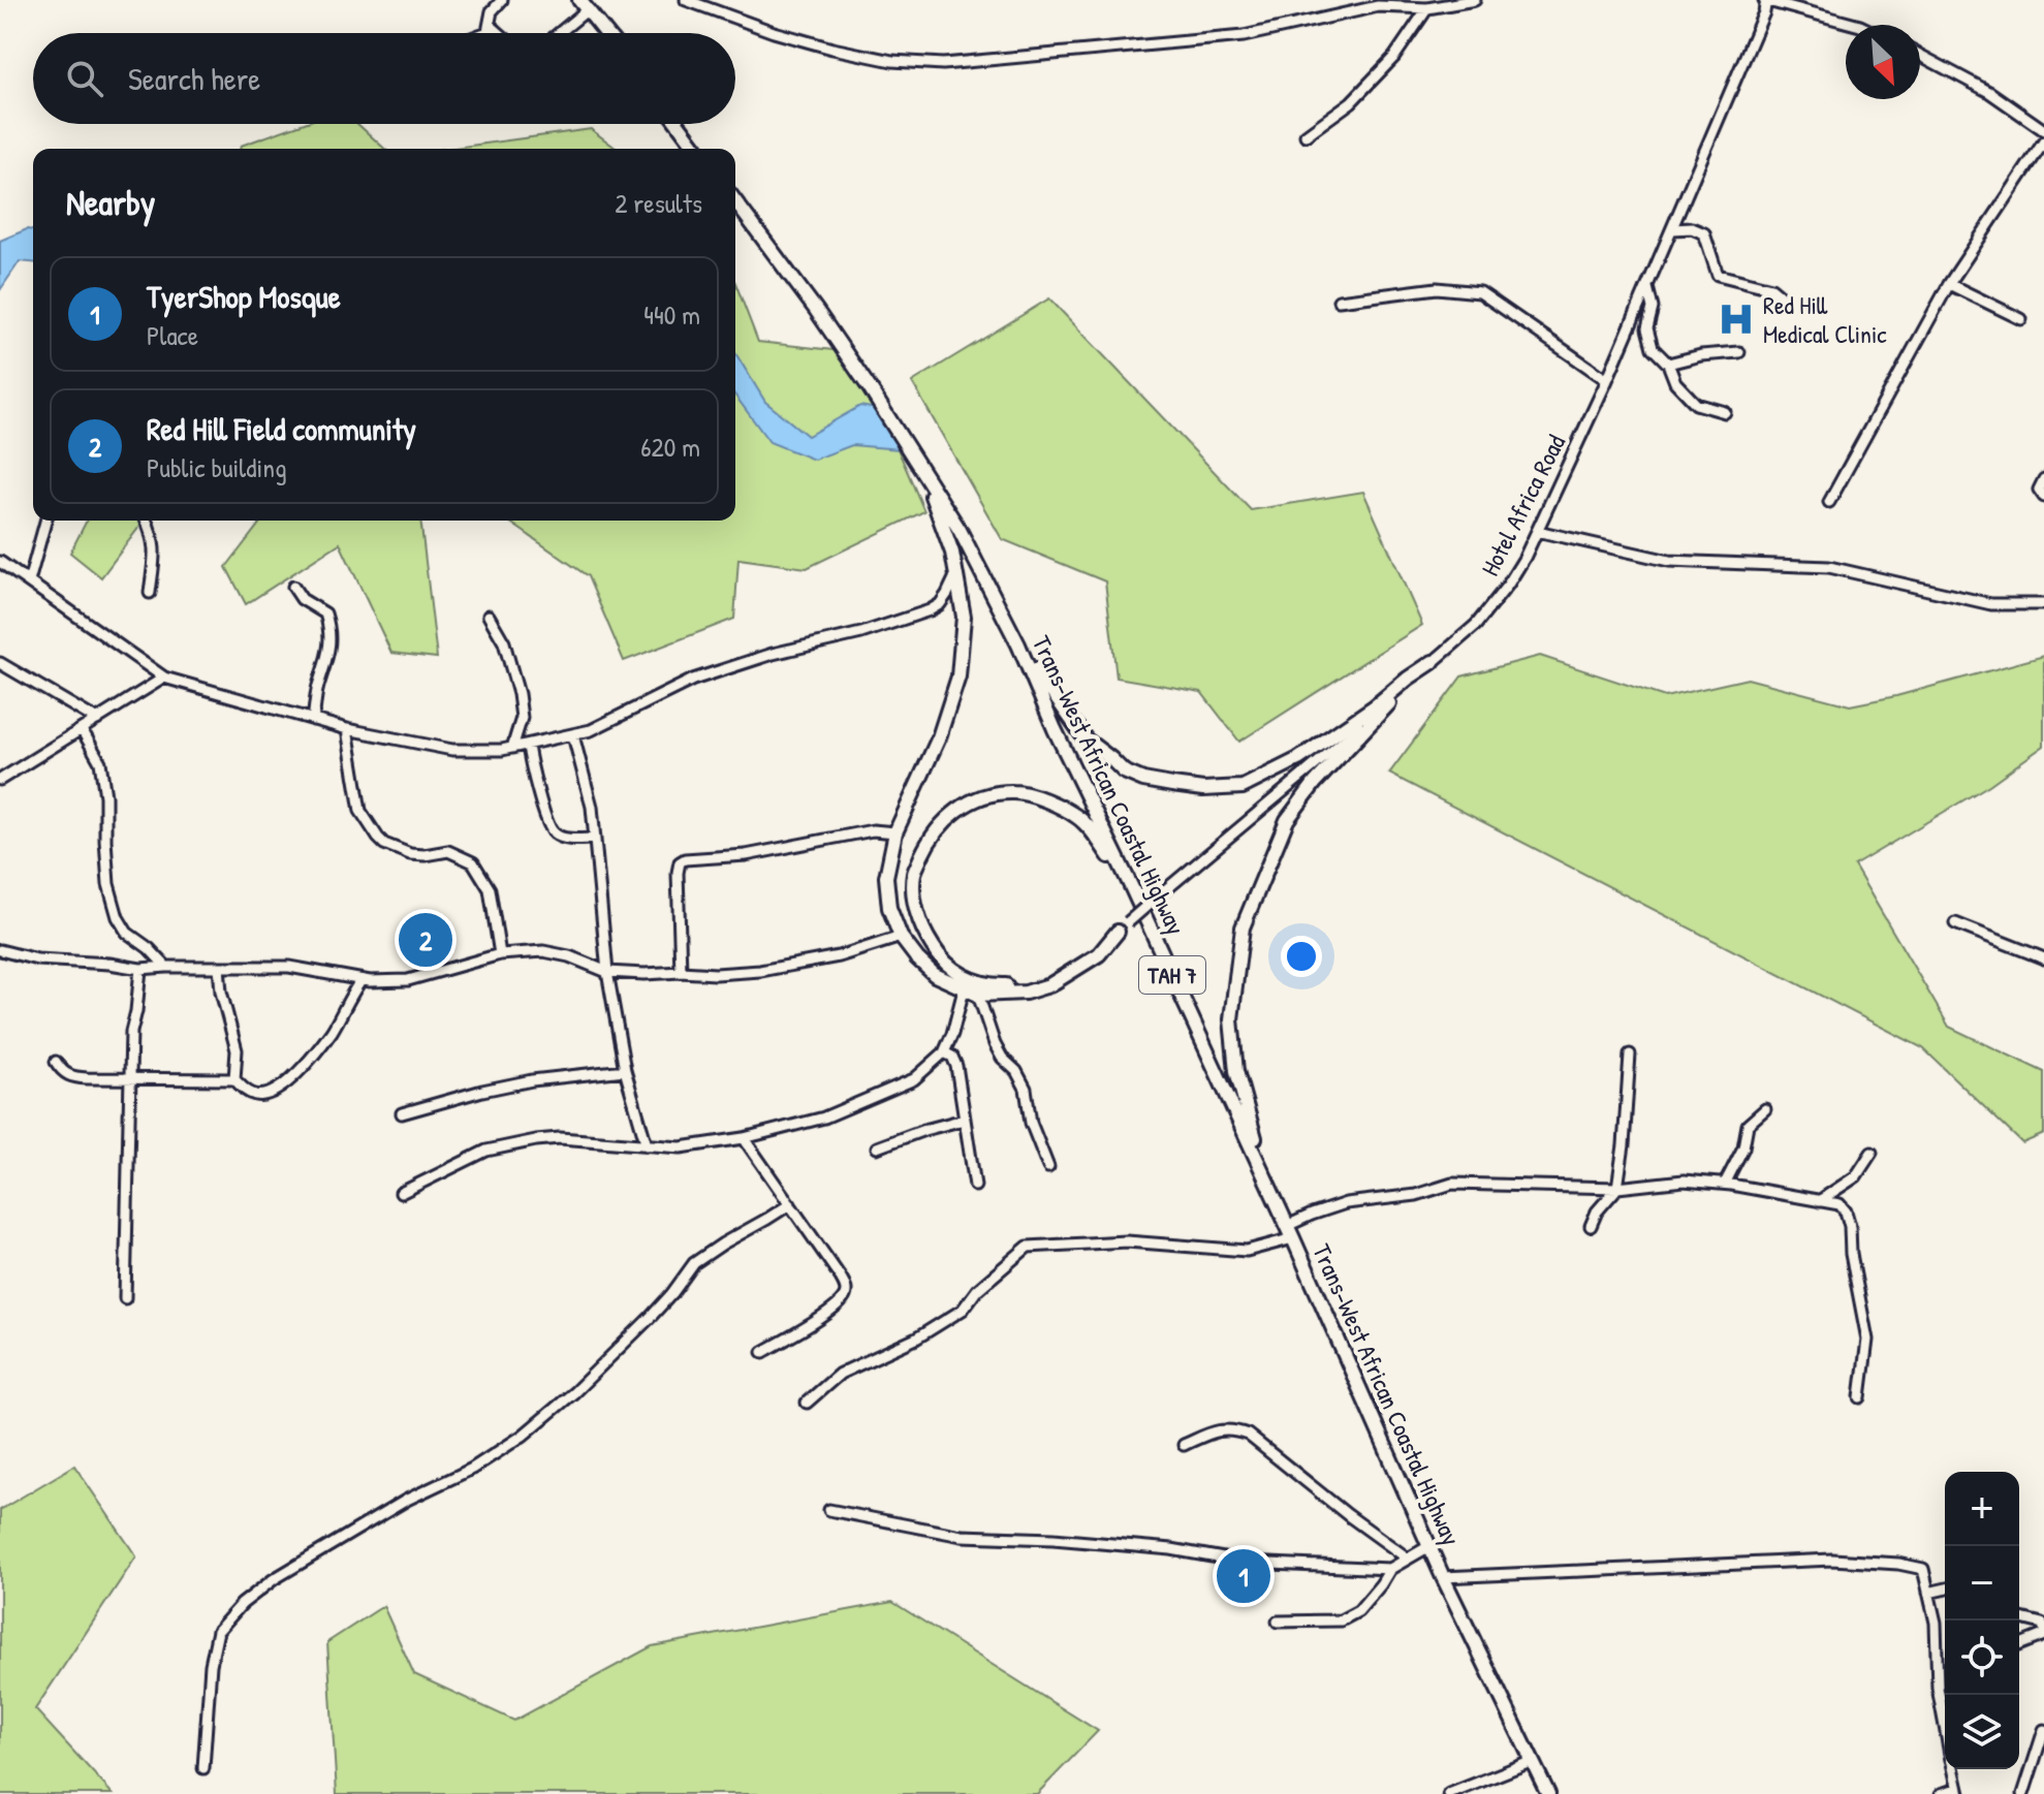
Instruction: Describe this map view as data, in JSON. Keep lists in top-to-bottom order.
{
  "streets": {
    "highway": ["Trans-West African Coastal Highway", "TAH 7"],
    "street": ["Hotel Africa Road"]
  },
  "places": {
    "hospital": ["Red Hill Medical Clinic"]
  },
  "north": "bottom right",
  "page": {
    "search": "Search here",
    "heading": ["Nearby", "2 results"],
    "list": [
      {
        "mark": "1",
        "name": "TyerShop Mosque",
        "note": "Place",
        "value": "440 m"
      },
      {
        "mark": "2",
        "name": "Red Hill Field community",
        "note": "Public building",
        "value": "620 m"
      }
    ],
    "pins": ["2", "1"],
    "map_buttons": ["+", "−"]
  }
}
